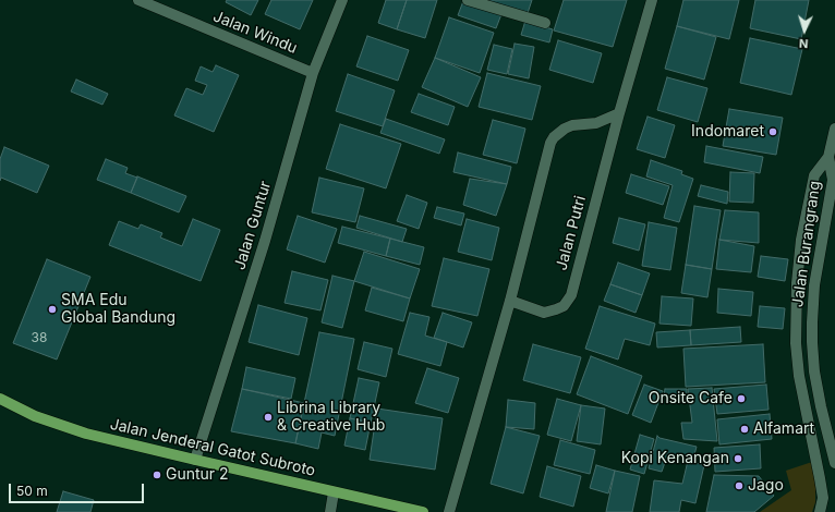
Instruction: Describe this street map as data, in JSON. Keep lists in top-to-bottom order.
{
  "streets": {
    "main road": ["Jalan Jenderal Gatot Subroto"],
    "street": [
      "Jalan Windu",
      "Jalan Guntur",
      "Jalan Putri",
      "Jalan Burangrang"
    ]
  },
  "crossings": [
    ["Jalan Windu", "Jalan Guntur"],
    ["Jalan Guntur", "Jalan Jenderal Gatot Subroto"]
  ],
  "places": [
    "Indomaret",
    "SMA Edu Global Bandung",
    "Onsite Cafe",
    "Librina Library & Creative Hub",
    "Alfamart",
    "Kopi Kenangan",
    "Guntur 2",
    "Jago"
  ],
  "house_numbers": ["38"],
  "scale_bar": "50 m",
  "north": "bottom"
}
